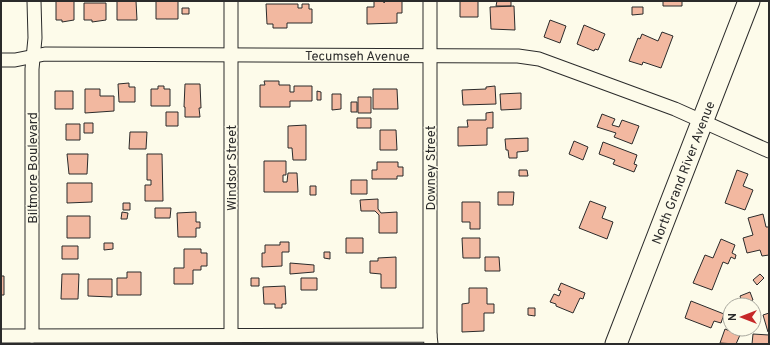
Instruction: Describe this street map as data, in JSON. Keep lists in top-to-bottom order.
{
  "streets": {
    "main road": ["North Grand River Avenue"],
    "street": [
      "Tecumseh Avenue",
      "Biltmore Boulevard",
      "Windsor Street",
      "Downey Street"
    ]
  },
  "crossings": [
    ["Tecumseh Avenue", "Biltmore Boulevard"],
    ["Tecumseh Avenue", "Windsor Street"],
    ["Tecumseh Avenue", "Downey Street"],
    ["Tecumseh Avenue", "North Grand River Avenue"]
  ],
  "north": "left"
}
